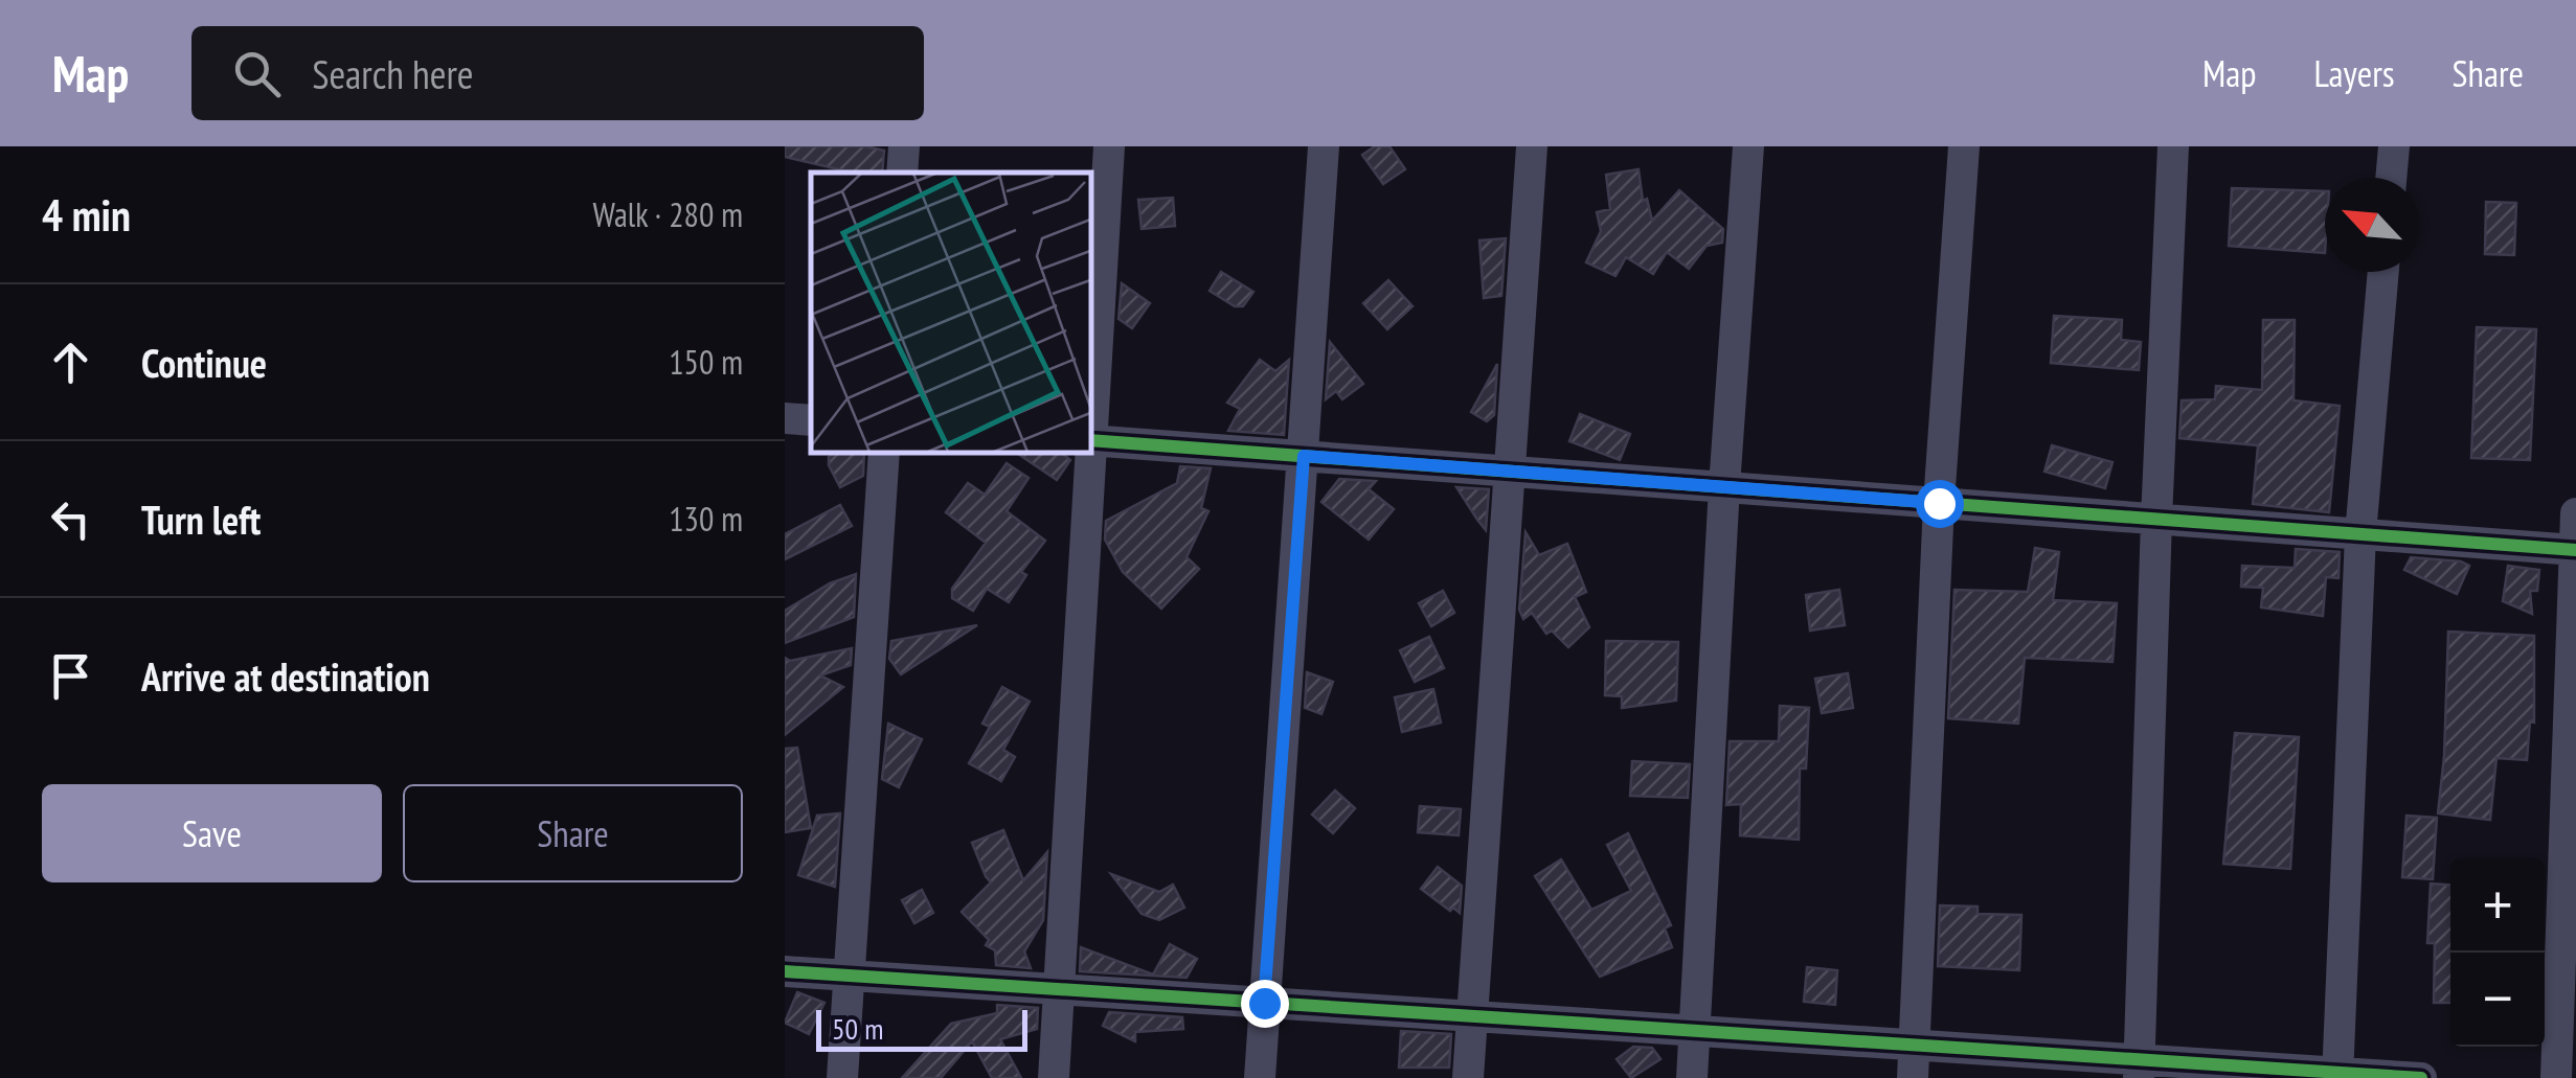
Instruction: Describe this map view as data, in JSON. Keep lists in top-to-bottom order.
{
  "scale_bar": "50 m",
  "north": "top left",
  "page": {
    "header": "Map",
    "search": "Search here",
    "nav": ["Map", "Layers", "Share"],
    "heading": ["4 min", "Walk · 280 m"],
    "list": [
      ["Continue", "150 m"],
      ["Turn left", "130 m"],
      "Arrive at destination"
    ],
    "buttons": ["Save", "Share"],
    "map_buttons": ["+", "−"],
    "scale": "50 m"
  }
}
